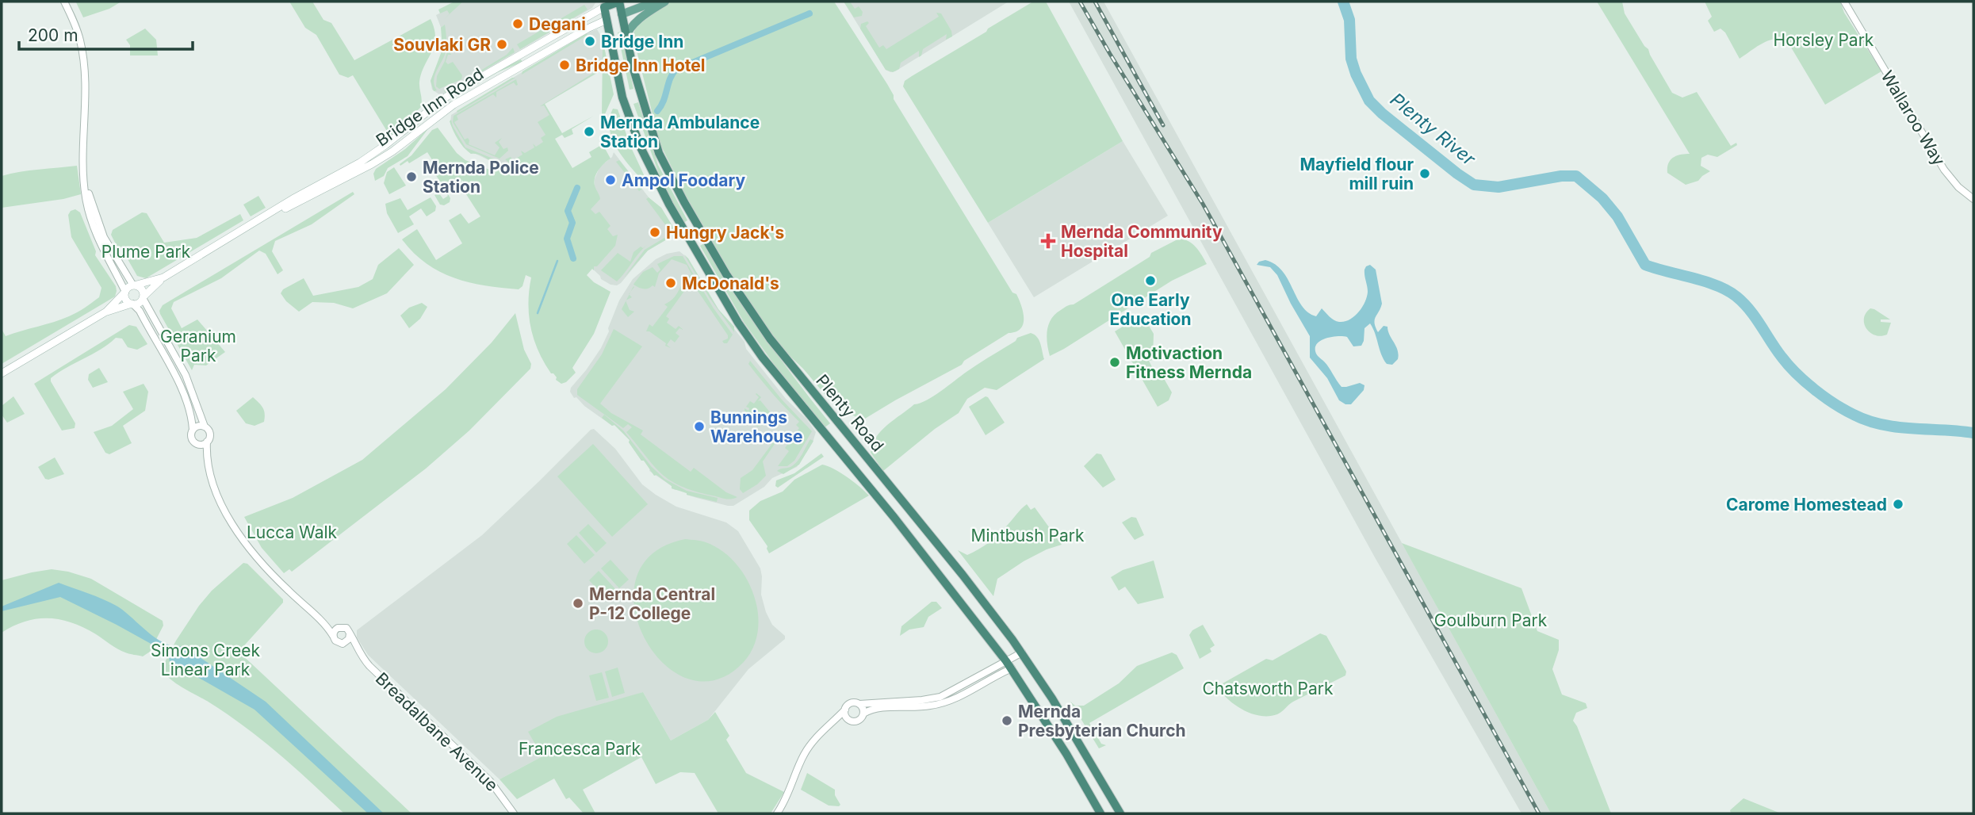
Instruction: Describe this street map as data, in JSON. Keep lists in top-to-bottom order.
{
  "streets": {
    "highway": ["Bridge Inn Road", "Plenty Road"],
    "street": ["Wallaroo Way", "Breadalbane Avenue"]
  },
  "crossings": [
    ["Bridge Inn Road", "Plenty Road"]
  ],
  "water": ["Plenty River"],
  "parks": [
    "Horsley Park",
    "Plume Park",
    "Geranium Park",
    "Lucca Walk",
    "Mintbush Park",
    "Goulburn Park",
    "Simons Creek Linear Park",
    "Chatsworth Park",
    "Francesca Park"
  ],
  "places": {
    "other": [
      "Degani",
      "Bridge Inn",
      "Souvlaki GR",
      "Bridge Inn Hotel",
      "Mernda Ambulance Station",
      "Mayfield flour mill ruin",
      "Mernda Police Station",
      "Ampol Foodary",
      "Hungry Jack's",
      "One Early Education",
      "McDonald's",
      "Motivaction Fitness Mernda",
      "Bunnings Warehouse",
      "Carome Homestead",
      "Mernda Central P-12 College",
      "Mernda Presbyterian Church"
    ],
    "health": ["Mernda Community Hospital"]
  },
  "scale_bar": "200 m"
}
